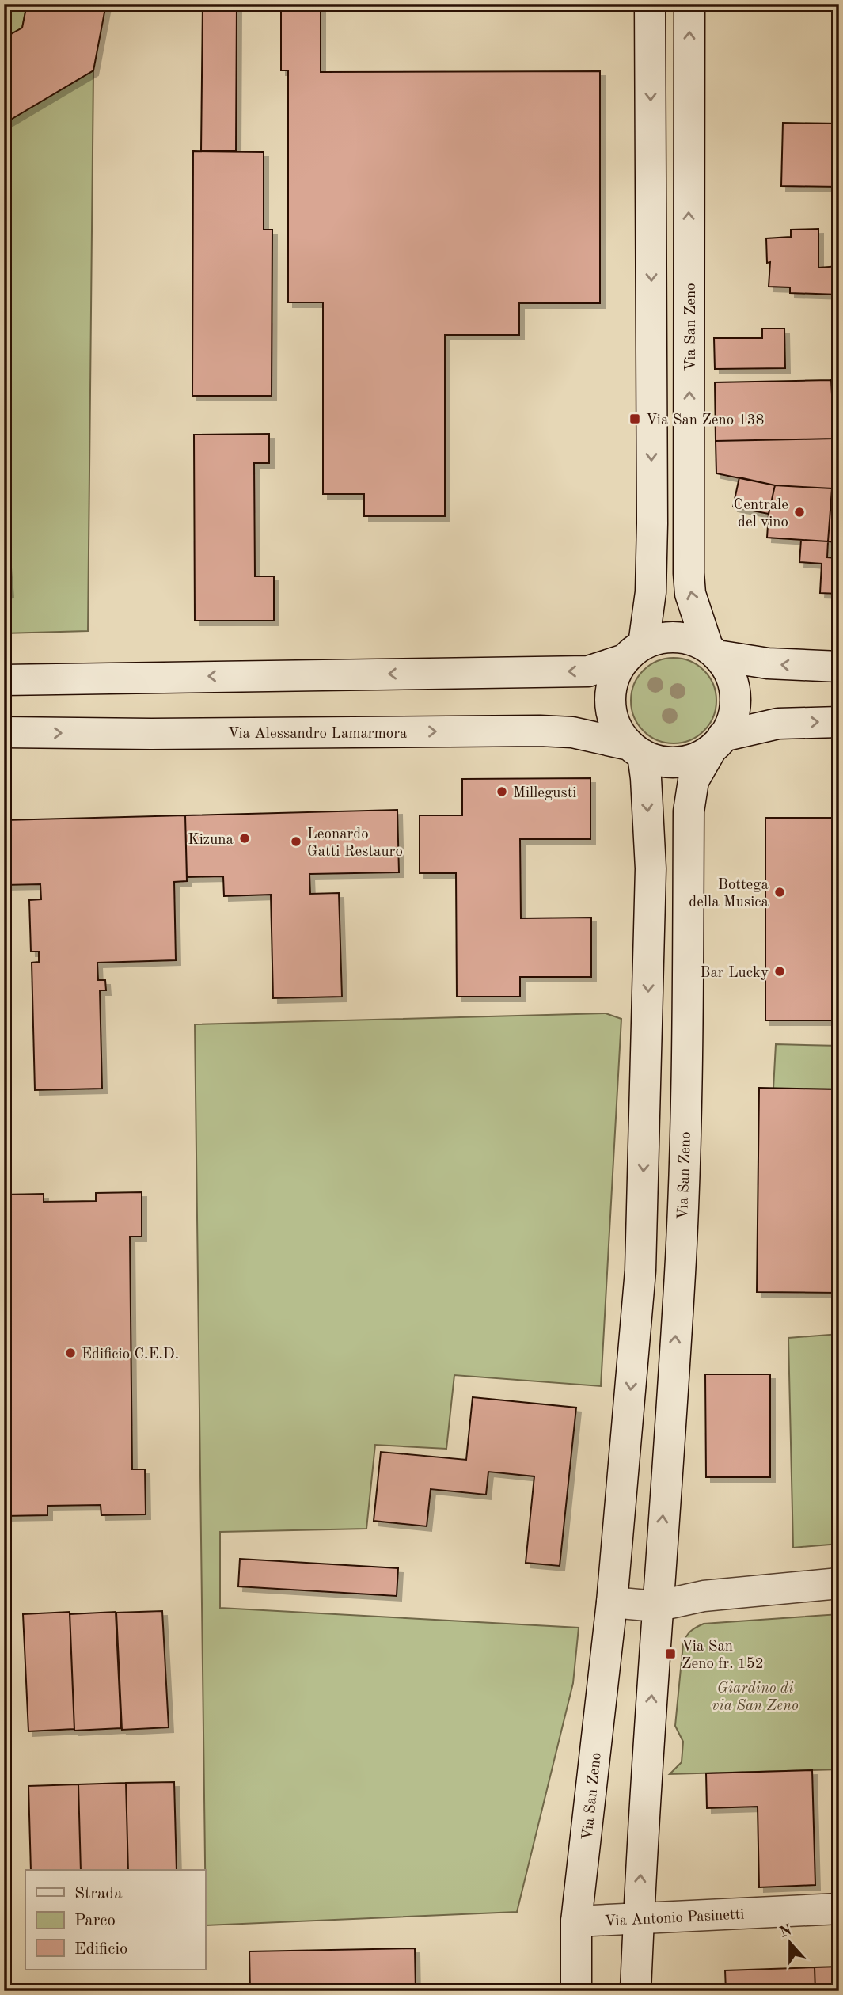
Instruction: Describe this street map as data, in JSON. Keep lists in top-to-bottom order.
{
  "streets": {
    "street": ["Via San Zeno", "Via Alessandro Lamarmora", "Via Antonio Pasinetti"]
  },
  "crossings": [
    ["Via San Zeno", "Via Alessandro Lamarmora"],
    ["Via San Zeno", "Via Antonio Pasinetti"]
  ],
  "parks": ["Giardino di via San Zeno"],
  "places": {
    "transit": ["Via San Zeno 138", "Via San Zeno fr. 152"],
    "other": [
      "Centrale del vino",
      "Millegusti",
      "Kizuna",
      "Leonardo Gatti Restauro",
      "Bottega della Musica",
      "Bar Lucky",
      "Edificio C.E.D."
    ]
  },
  "legend": ["Strada", "Parco", "Edificio"],
  "north": "top"
}
